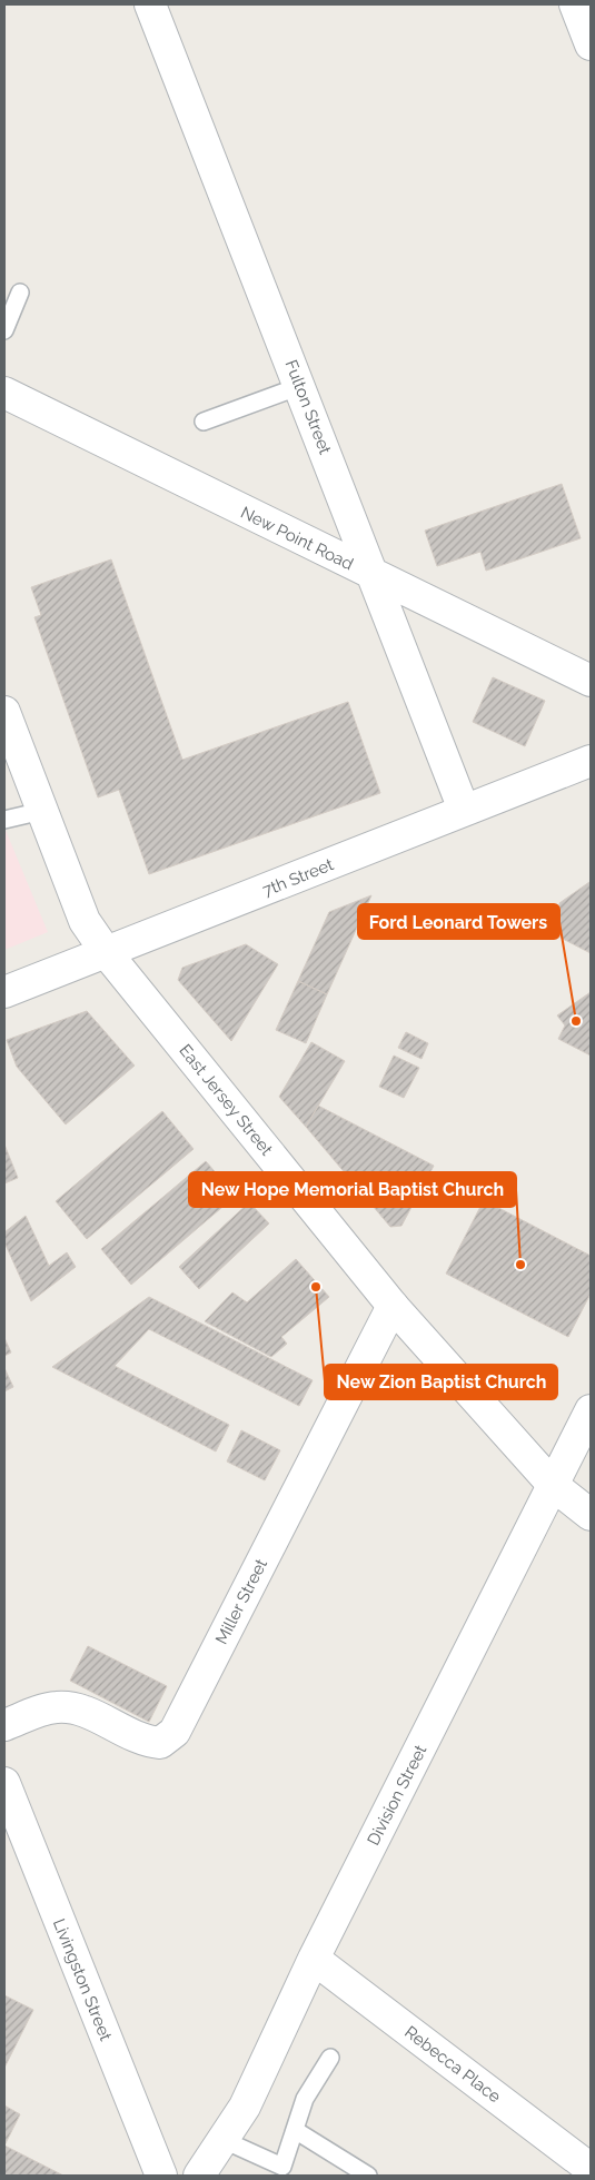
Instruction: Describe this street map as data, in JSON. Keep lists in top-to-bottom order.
{
  "streets": {
    "street": [
      "Fulton Street",
      "New Point Road",
      "7th Street",
      "East Jersey Street",
      "Miller Street",
      "Division Street",
      "Livingston Street",
      "Rebecca Place"
    ]
  },
  "crossings": [
    ["Fulton Street", "New Point Road"],
    ["Fulton Street", "7th Street"],
    ["7th Street", "East Jersey Street"],
    ["East Jersey Street", "Miller Street"],
    ["East Jersey Street", "Division Street"],
    ["Division Street", "Rebecca Place"]
  ],
  "places": ["Ford Leonard Towers", "New Hope Memorial Baptist Church", "New Zion Baptist Church"]
}
